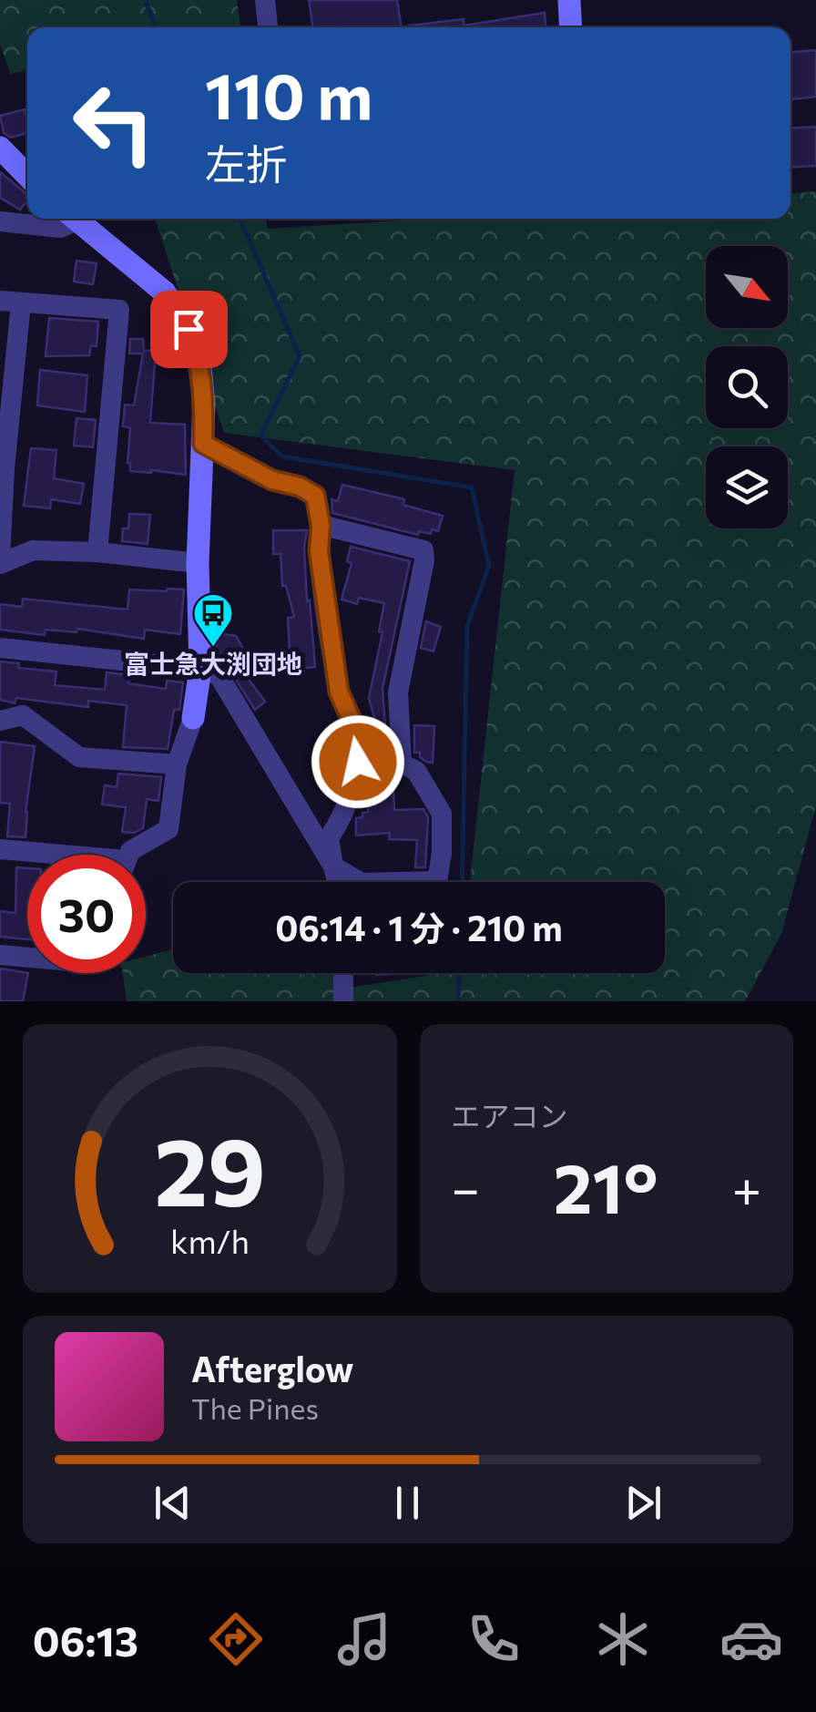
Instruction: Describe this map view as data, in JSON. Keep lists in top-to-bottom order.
{
  "places": {
    "bus stop": ["富士急大渕団地"]
  },
  "north": "bottom right",
  "page": {
    "turn": ["110 m", "左折"],
    "limit": "30",
    "trip": "06:14 · 1 分 · 210 m",
    "tile": "エアコン",
    "heat": ["−", "21°", "+"],
    "song": ["Afterglow", "The Pines"],
    "tabs": "06:13",
    "gauge": ["29", "km/h"]
  }
}
